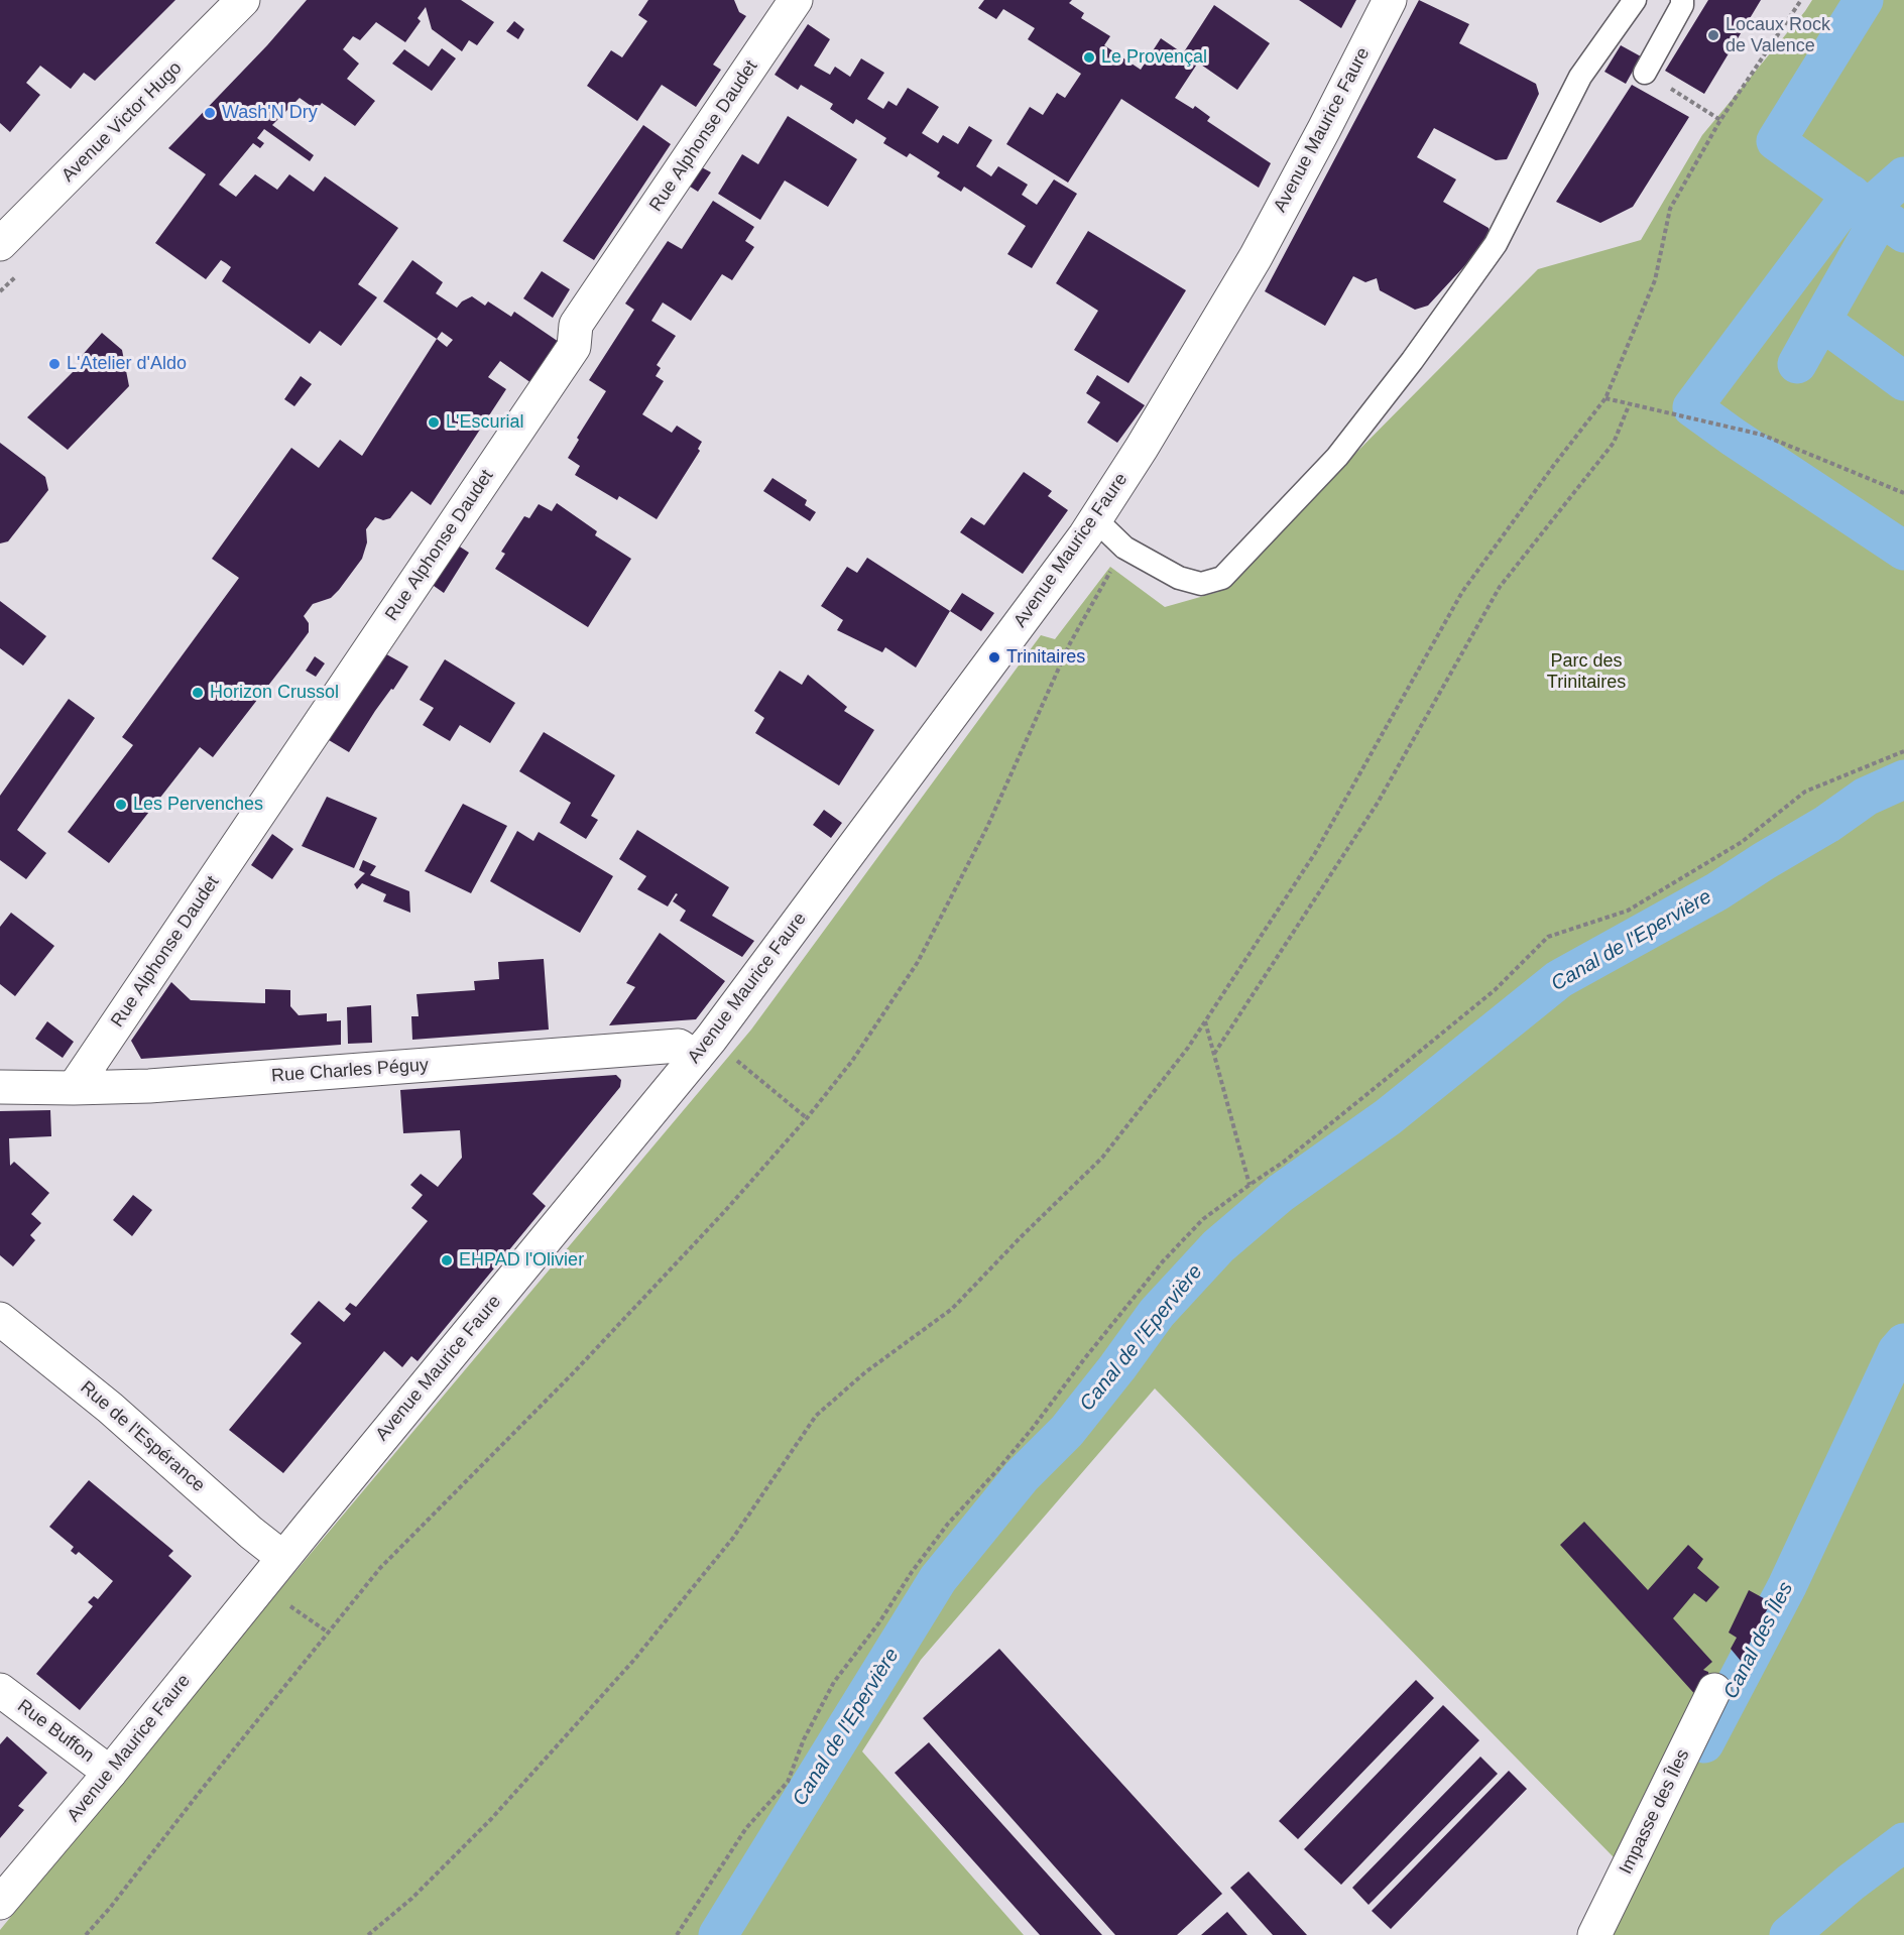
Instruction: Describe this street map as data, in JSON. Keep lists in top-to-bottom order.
{
  "streets": {
    "street": [
      "Avenue Victor Hugo",
      "Avenue Maurice Faure",
      "Rue Alphonse Daudet",
      "Rue Charles Péguy",
      "Rue de l'Espérance",
      "Rue Buffon",
      "Impasse des Îles"
    ]
  },
  "crossings": [
    ["Avenue Maurice Faure", "Rue Charles Péguy"],
    ["Avenue Maurice Faure", "Rue de l'Espérance"],
    ["Avenue Maurice Faure", "Rue Buffon"],
    ["Rue Alphonse Daudet", "Rue Charles Péguy"]
  ],
  "water": ["Canal de l'Epervière", "Canal des Îles"],
  "parks": ["Parc des Trinitaires"],
  "places": [
    "Locaux Rock de Valence",
    "Le Provençal",
    "Wash'N Dry",
    "L'Atelier d'Aldo",
    "L'Escurial",
    "Trinitaires",
    "Horizon Crussol",
    "Les Pervenches",
    "EHPAD l'Olivier"
  ]
}
